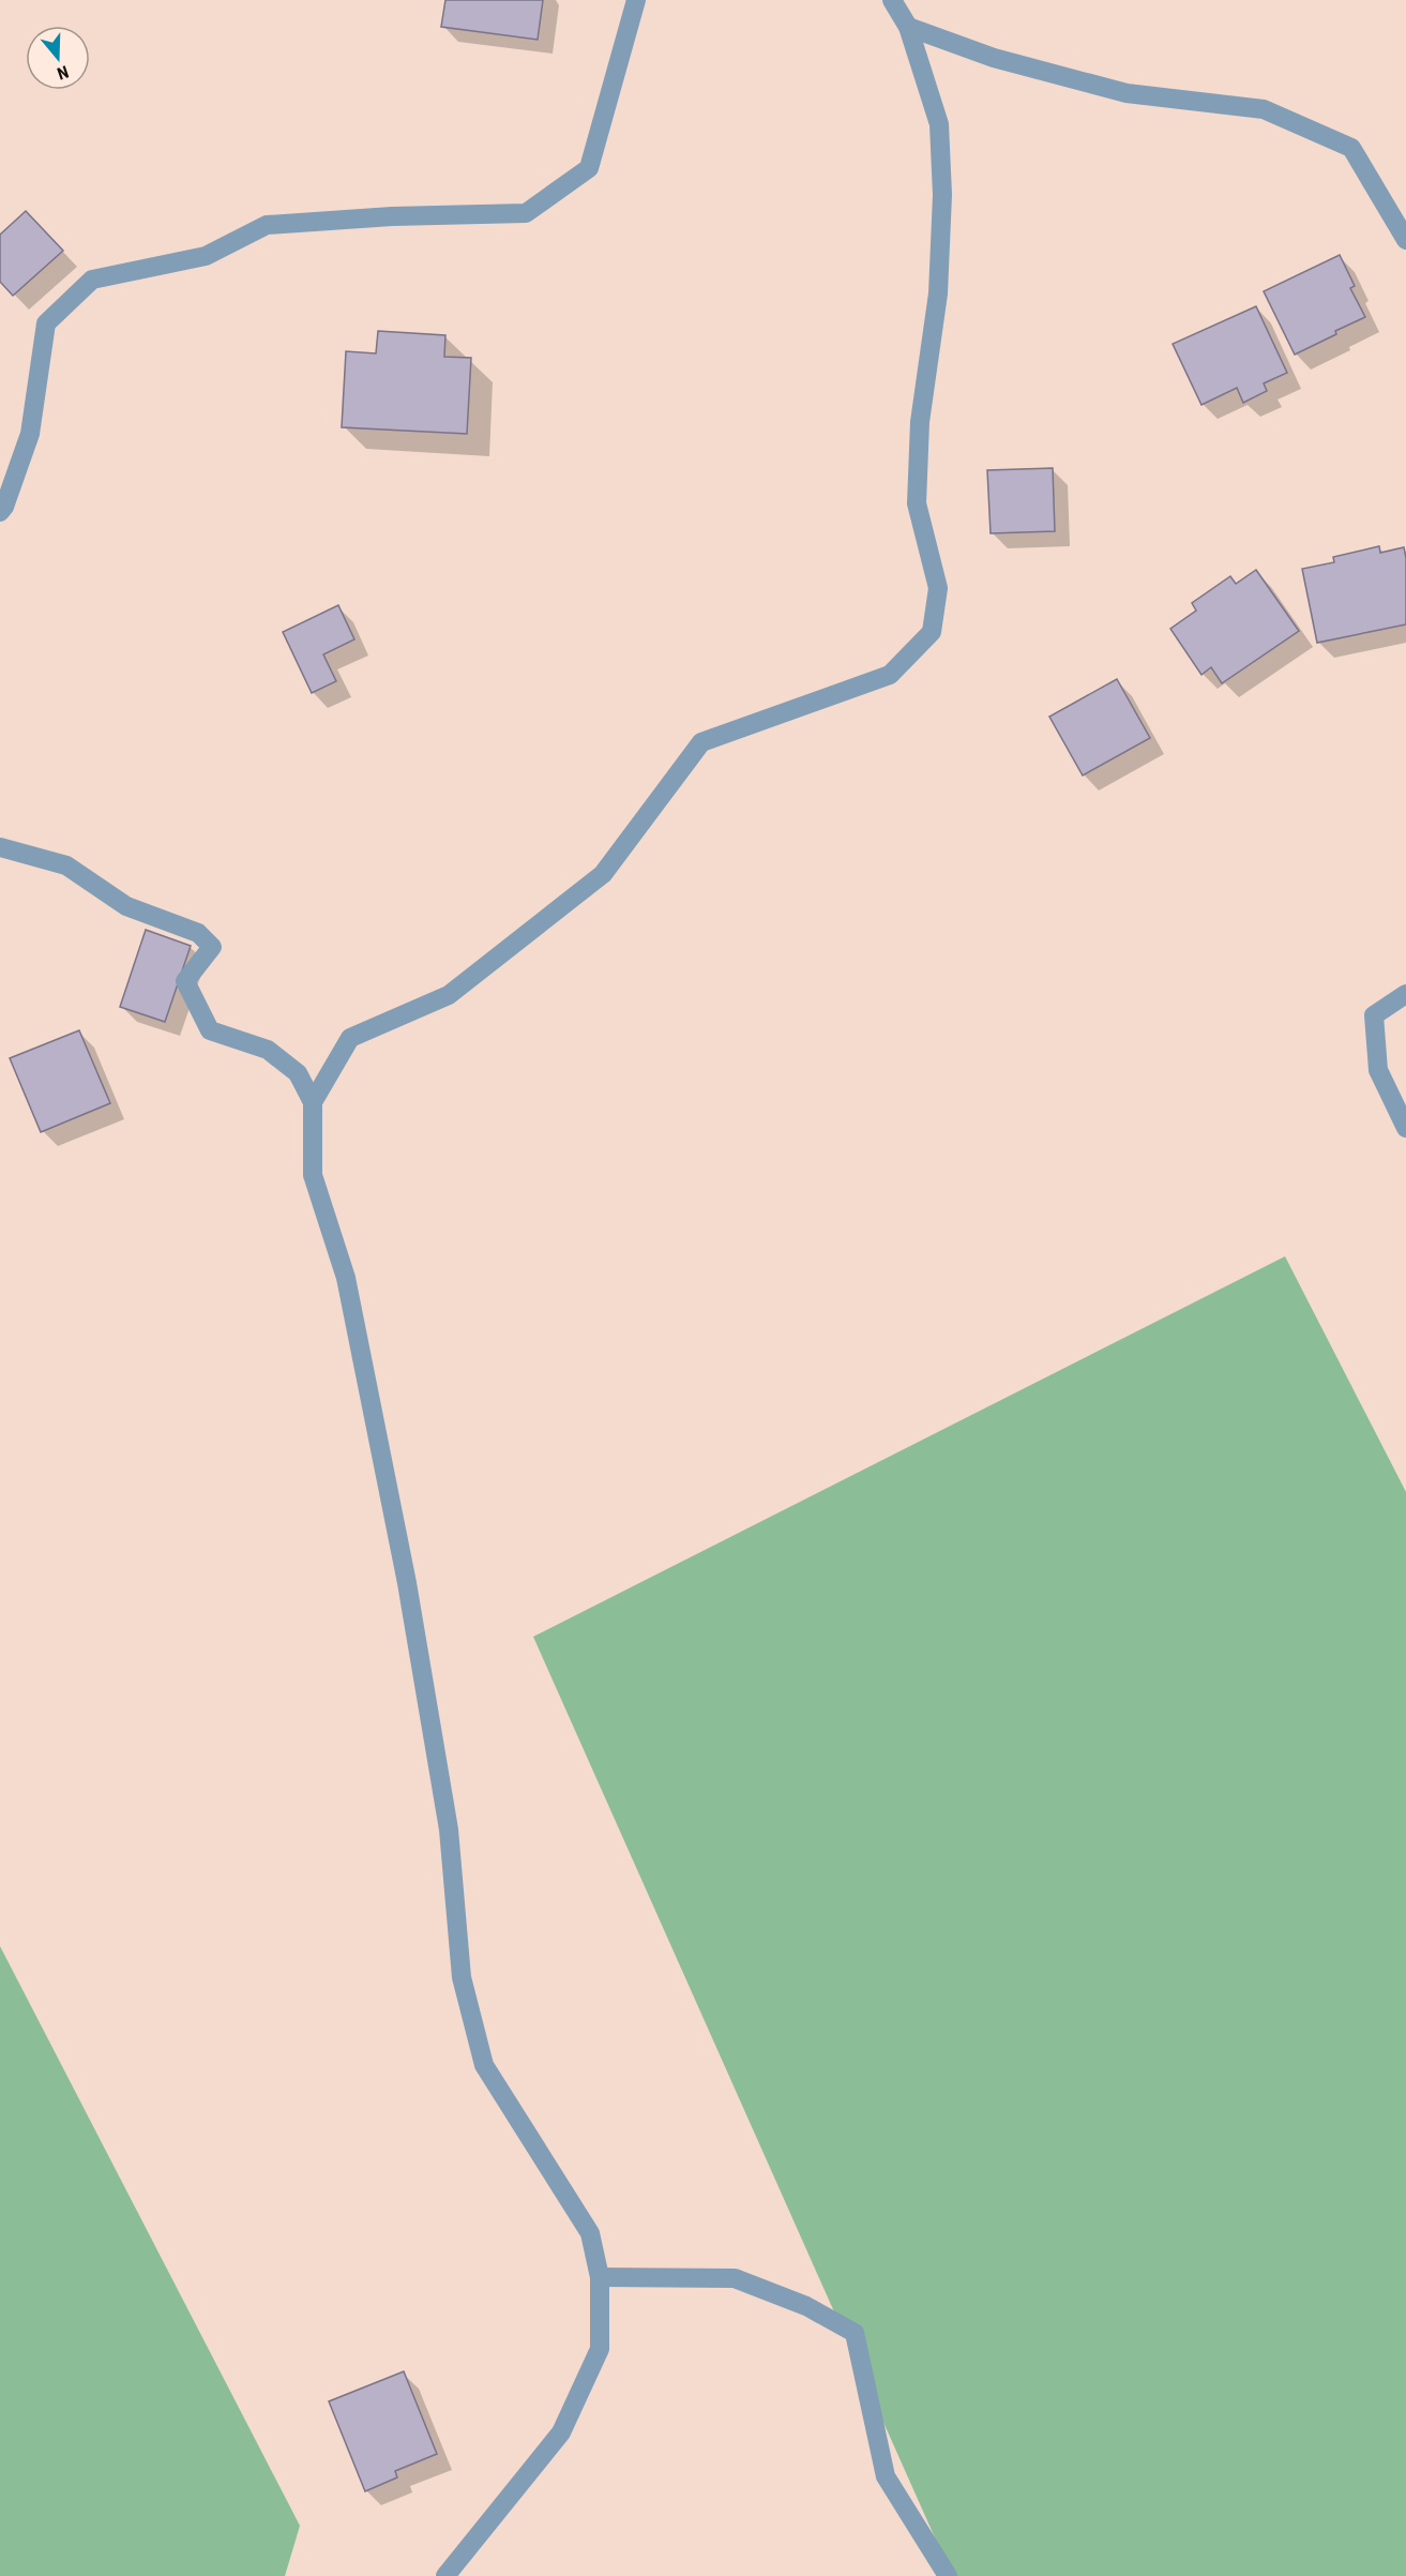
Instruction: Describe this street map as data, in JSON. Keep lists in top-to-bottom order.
{
  "north": "bottom"
}
